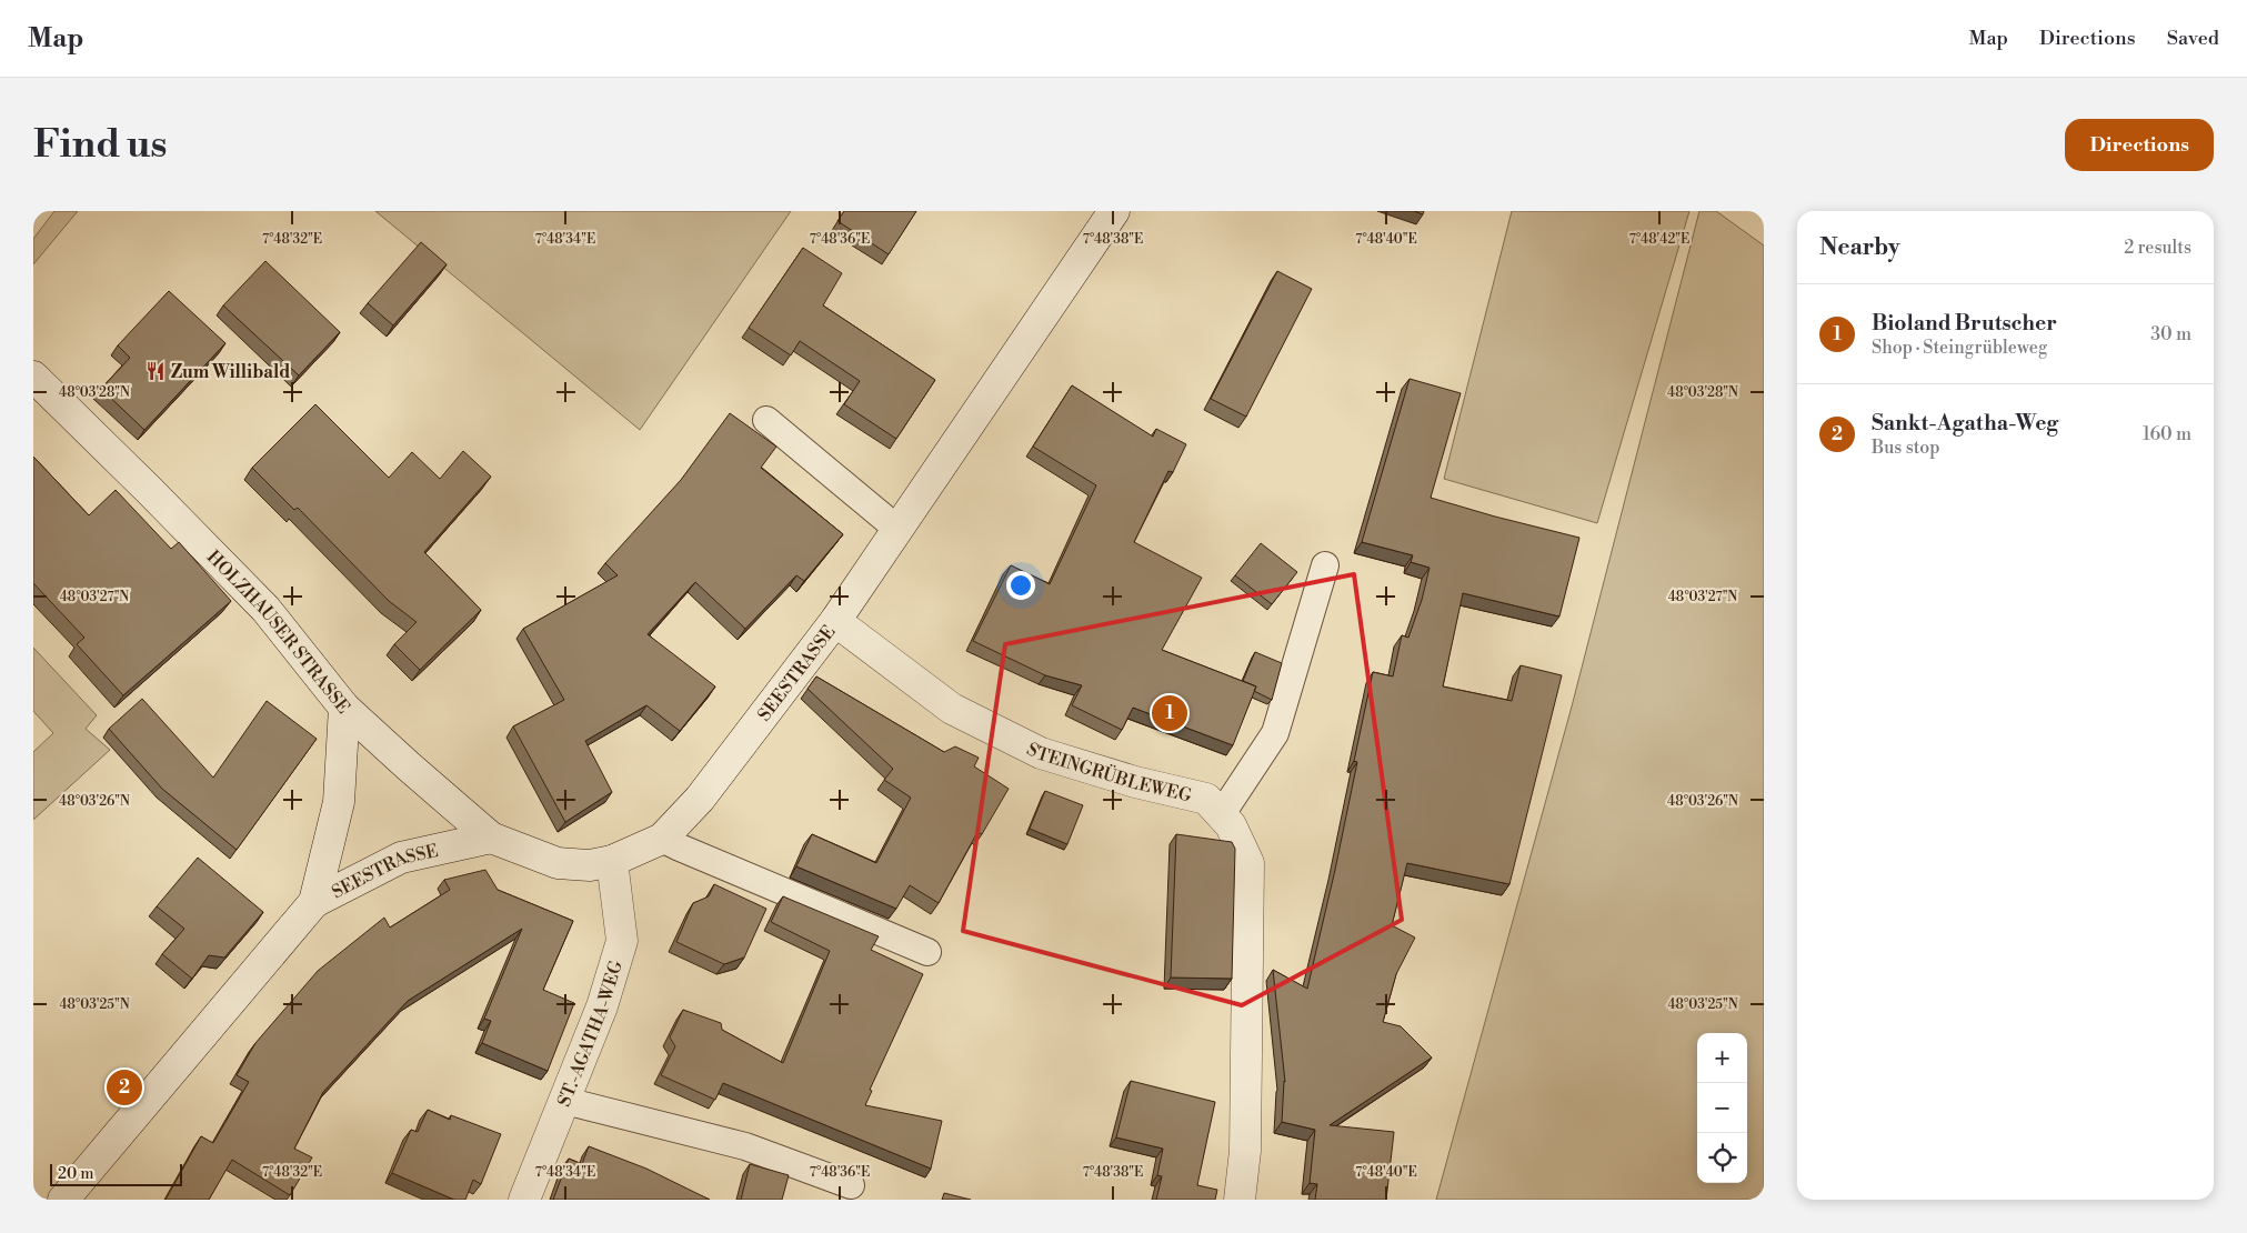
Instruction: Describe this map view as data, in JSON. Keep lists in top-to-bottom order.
{
  "streets": {
    "street": [
      "HOLZHAUSER STRASSE",
      "SEESTRASSE",
      "STEINGRÜBLEWEG",
      "ST.-AGATHA-WEG"
    ]
  },
  "crossings": [
    ["HOLZHAUSER STRASSE", "SEESTRASSE"],
    ["SEESTRASSE", "STEINGRÜBLEWEG"],
    ["SEESTRASSE", "ST.-AGATHA-WEG"]
  ],
  "places": {
    "restaurant": ["Zum Willibald"]
  },
  "scale_bar": "20 m",
  "page": {
    "header": "Map",
    "nav": ["Map", "Directions", "Saved"],
    "buttons": "Directions",
    "title": "Find us",
    "heading": ["Nearby", "2 results"],
    "list": [
      {
        "mark": "1",
        "name": "Bioland Brutscher",
        "note": "Shop · Steingrübleweg",
        "value": "30 m"
      },
      {
        "mark": "2",
        "name": "Sankt-Agatha-Weg",
        "note": "Bus stop",
        "value": "160 m"
      }
    ],
    "pins": ["1", "2"],
    "map_buttons": ["+", "−"],
    "scale": "20 m"
  },
  "coordinates": [
    "7°48'32\"E",
    "7°48'34\"E",
    "7°48'36\"E",
    "7°48'38\"E",
    "7°48'40\"E",
    "7°48'42\"E",
    "48°03'28\"N",
    "48°03'27\"N",
    "48°03'26\"N",
    "48°03'25\"N"
  ]
}
